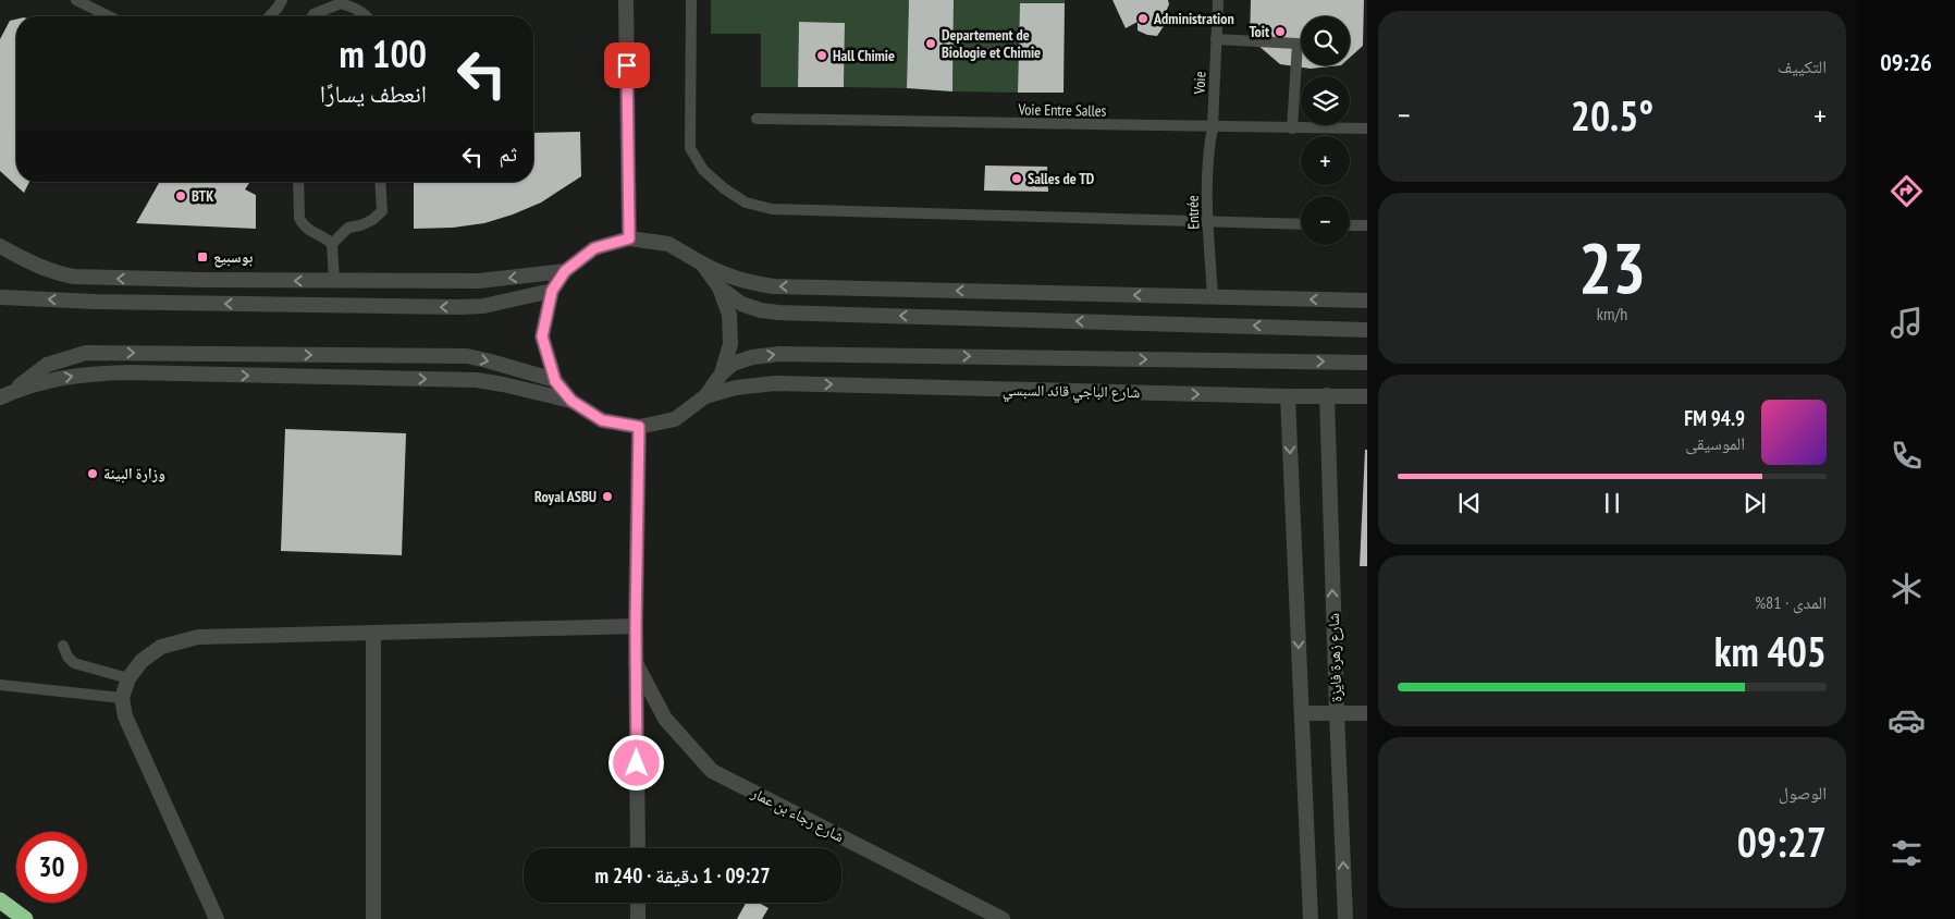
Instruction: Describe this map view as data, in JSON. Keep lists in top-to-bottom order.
{
  "streets": {
    "street": ["شارع الباجي قائد السبسي", "شارع زهرة فايزة", "شارع رجاء بن عمار"],
    "lane": ["Voie", "Voie Entre Salles", "Entrée"]
  },
  "crossings": [
    ["Voie", "Voie Entre Salles"],
    ["Voie", "Entrée"],
    ["Voie Entre Salles", "Entrée"],
    ["شارع الباجي قائد السبسي", "شارع زهرة فايزة"]
  ],
  "places": {
    "other": [
      "Administration",
      "Toit",
      "Departement de Biologie et Chimie",
      "Hall Chimie",
      "Salles de TD",
      "BTK",
      "وزارة البيئة",
      "Royal ASBU"
    ],
    "transit": ["بوسبيع"]
  },
  "page": {
    "tabs": "09:26",
    "tile": [
      "التكييف",
      ["23", "km/h"],
      ["المدى · 81%", "405 km"],
      ["الوصول", "09:27"]
    ],
    "map_buttons": ["+", "−"],
    "turn": ["100 m", "انعطف يسارًا"],
    "heat": ["−", "20.5°", "+"],
    "then": "ثم",
    "song": ["94.9 FM", "الموسيقى"],
    "limit": "30",
    "trip": "09:27 · 1 دقيقة · 240 m"
  }
}
